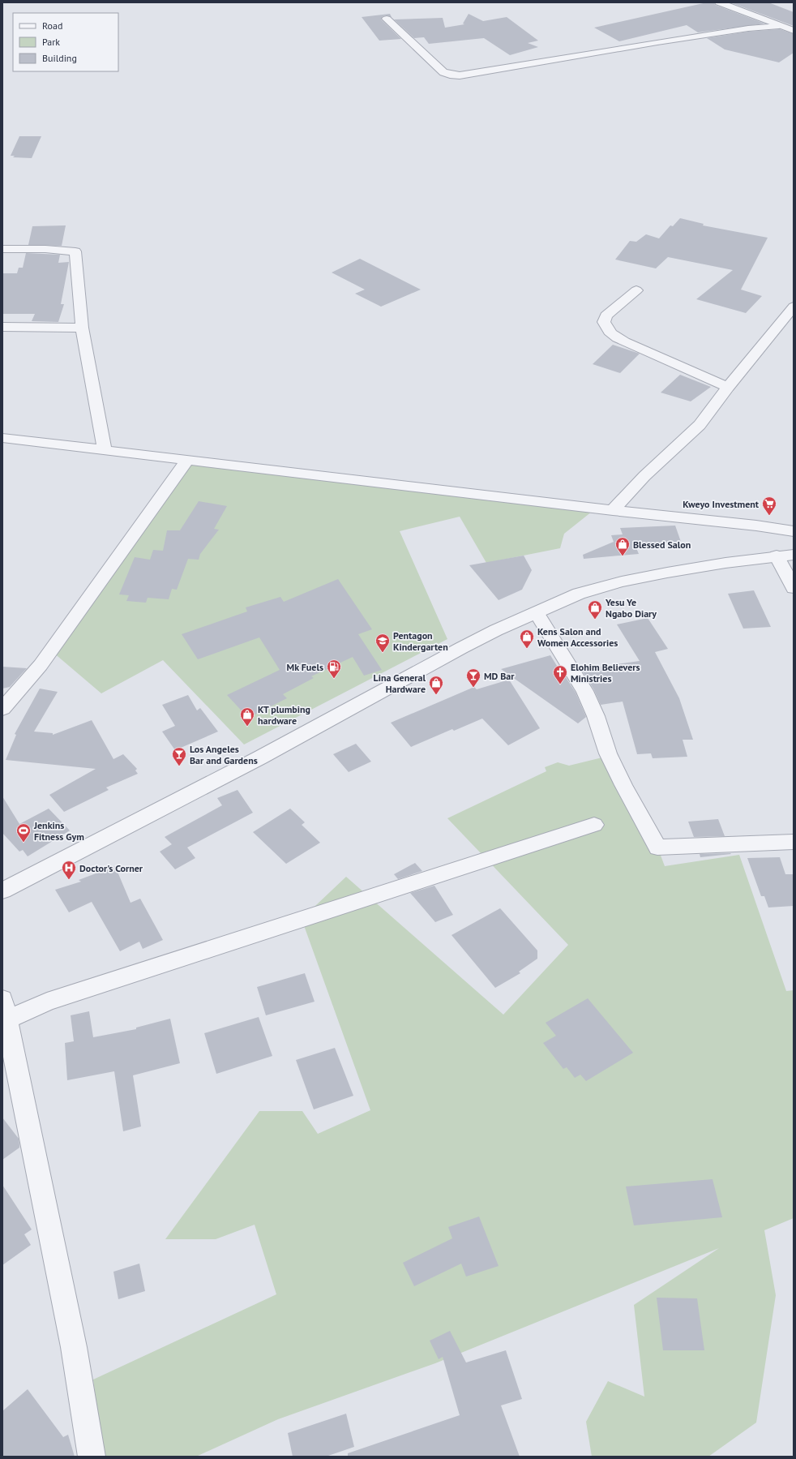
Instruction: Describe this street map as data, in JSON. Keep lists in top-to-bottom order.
{
  "places": {
    "supermarket": ["Kweyo Investment"],
    "shop": [
      "Blessed Salon",
      "Yesu Ye Ngabo Diary",
      "Kens Salon and Women Accessories",
      "Lina General Hardware",
      "KT plumbing hardware"
    ],
    "school or university": ["Pentagon Kindergarten"],
    "fuel station": ["Mk Fuels"],
    "church": ["Elohim Believers Ministries"],
    "bar": ["MD Bar", "Los Angeles Bar and Gardens"],
    "sports": ["Jenkins Fitness Gym"],
    "hospital": ["Doctor's Corner"]
  },
  "legend": ["Road", "Park", "Building"]
}
